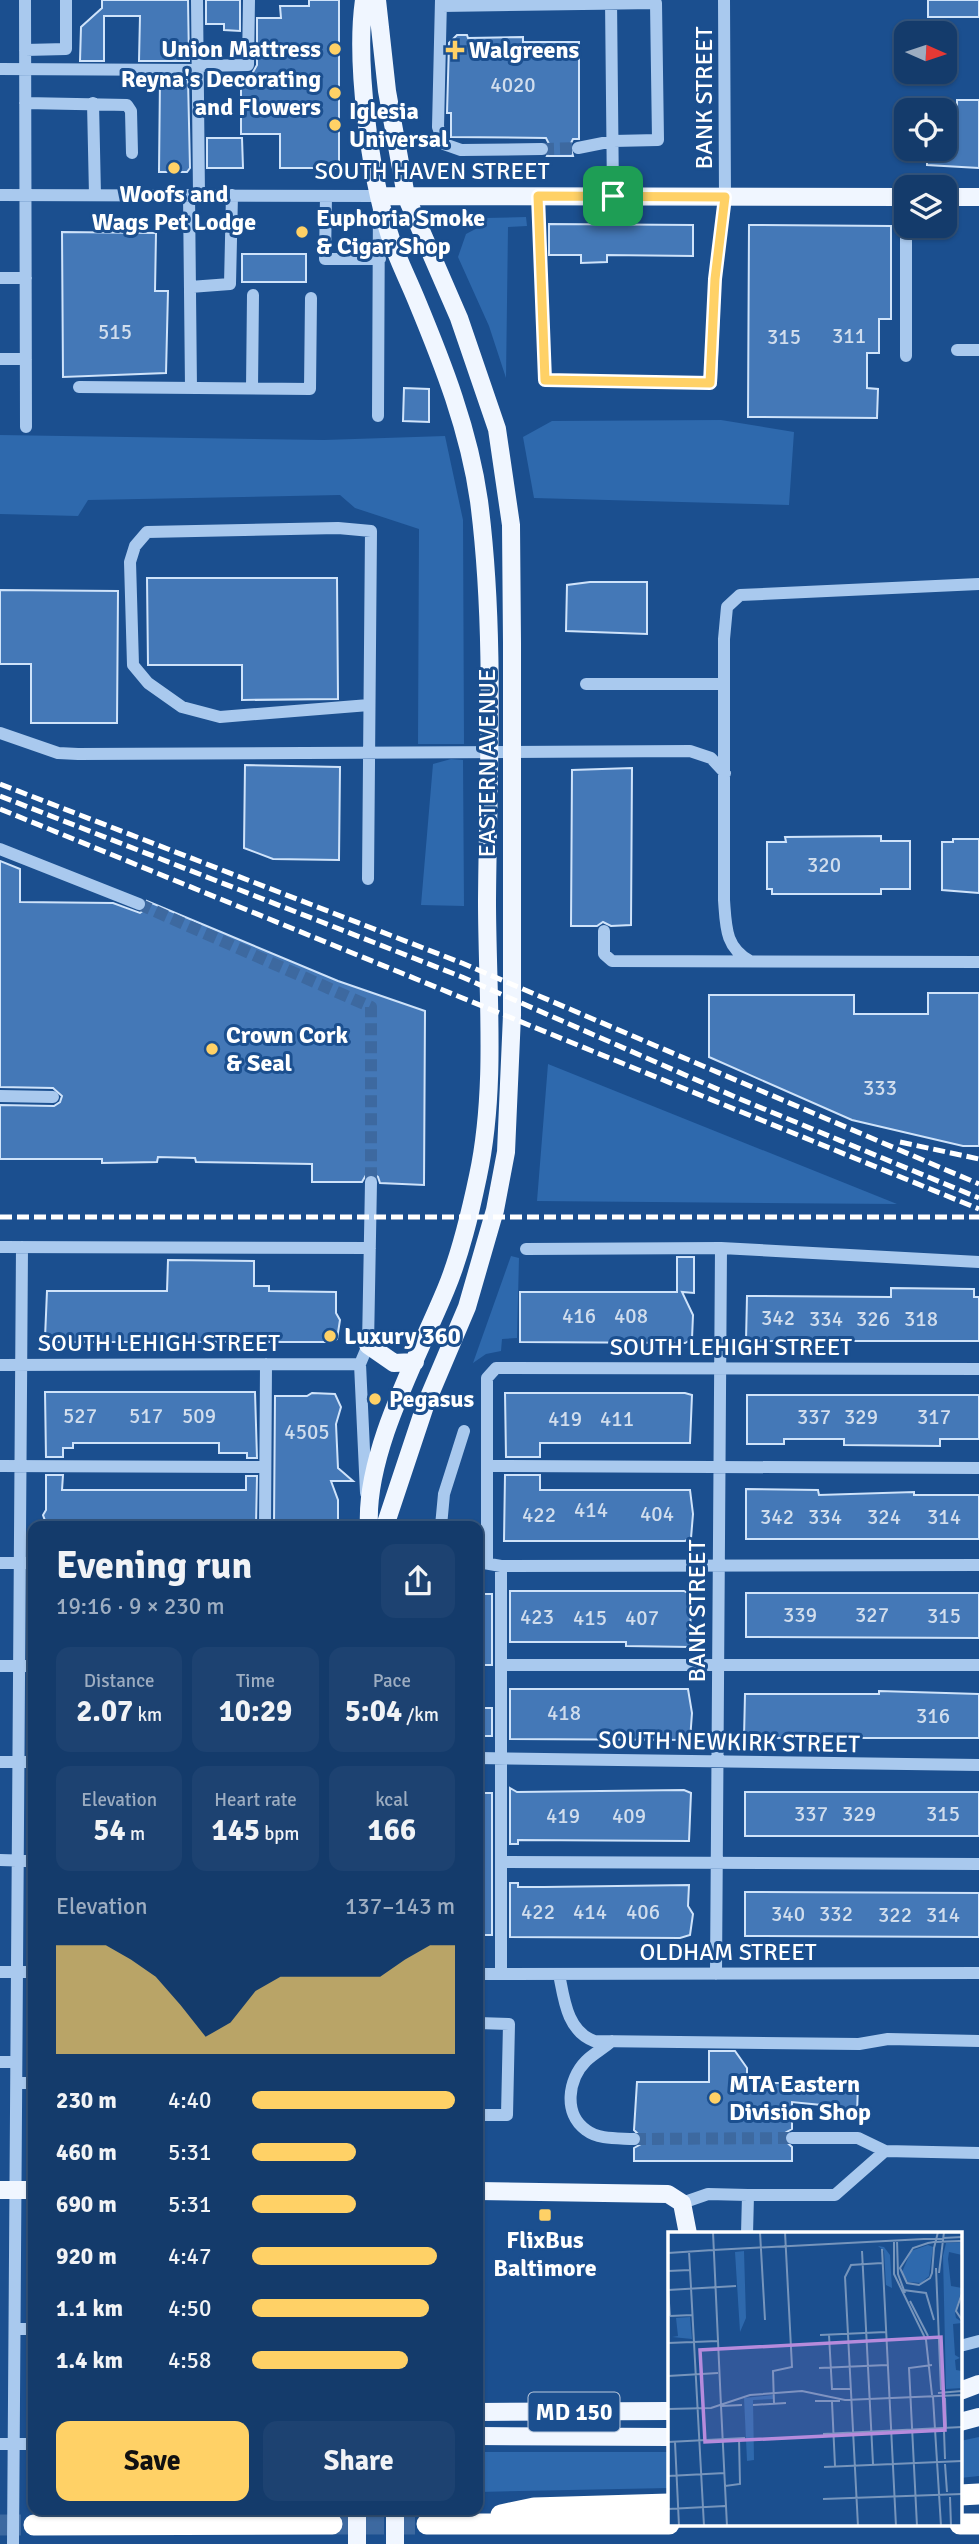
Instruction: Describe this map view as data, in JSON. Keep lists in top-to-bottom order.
{
  "streets": {
    "main road": ["SOUTH HAVEN STREET", "EASTERN AVENUE", "MD 150"],
    "street": [
      "BANK STREET",
      "SOUTH LEHIGH STREET",
      "SOUTH NEWKIRK STREET",
      "OLDHAM STREET"
    ]
  },
  "crossings": [
    ["BANK STREET", "SOUTH HAVEN STREET"],
    ["BANK STREET", "SOUTH LEHIGH STREET"],
    ["BANK STREET", "SOUTH NEWKIRK STREET"],
    ["BANK STREET", "OLDHAM STREET"],
    ["SOUTH HAVEN STREET", "EASTERN AVENUE"],
    ["EASTERN AVENUE", "SOUTH LEHIGH STREET"]
  ],
  "places": {
    "other": [
      "Union Mattress",
      "Reyna's Decorating and Flowers",
      "Iglesia Universal",
      "Woofs and Wags Pet Lodge",
      "Euphoria Smoke & Cigar Shop",
      "Crown Cork & Seal",
      "Luxury 360",
      "Pegasus",
      "MTA Eastern Division Shop"
    ],
    "health": ["Walgreens"],
    "transit": ["FlixBus Baltimore"]
  },
  "house_numbers": [
    "4020",
    "515",
    "311",
    "315",
    "320",
    "333",
    "416",
    "408",
    "342",
    "334",
    "326",
    "318",
    "527",
    "517",
    "509",
    "337",
    "329",
    "317",
    "419",
    "411",
    "4505",
    "414",
    "404",
    "422",
    "342",
    "334",
    "324",
    "314",
    "339",
    "327",
    "315",
    "423",
    "415",
    "407",
    "418",
    "316",
    "337",
    "329",
    "315",
    "419",
    "409",
    "422",
    "414",
    "406",
    "340",
    "332",
    "322",
    "314"
  ],
  "north": "right",
  "page": {
    "heading": ["Evening run", "19:16 · 9 × 230 m"],
    "stats": [
      ["Distance", "2.07 km"],
      ["Time", "10:29"],
      ["Pace", "5:04 /km"],
      ["Elevation", "54 m"],
      ["Heart rate", "145 bpm"],
      ["kcal", "166"]
    ],
    "chart": ["Elevation", "137–143 m"],
    "list": [
      {
        "name": "230 m",
        "note": "4:40"
      },
      {
        "name": "460 m",
        "note": "5:31"
      },
      {
        "name": "690 m",
        "note": "5:31"
      },
      {
        "name": "920 m",
        "note": "4:47"
      },
      {
        "name": "1.1 km",
        "note": "4:50"
      },
      {
        "name": "1.4 km",
        "note": "4:58"
      }
    ],
    "buttons": ["Save", "Share"]
  }
}
